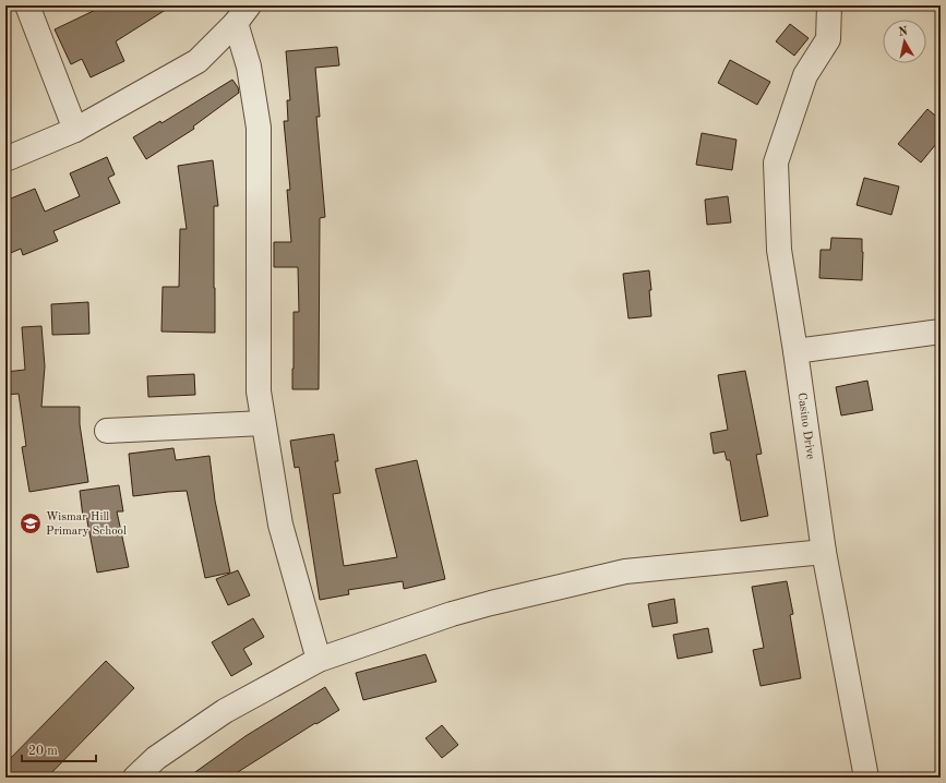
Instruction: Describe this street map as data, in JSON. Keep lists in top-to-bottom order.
{
  "streets": {
    "street": ["Casino Drive"]
  },
  "places": {
    "school or university": ["Wismar Hill Primary School"]
  },
  "scale_bar": "20 m",
  "north": "top"
}
